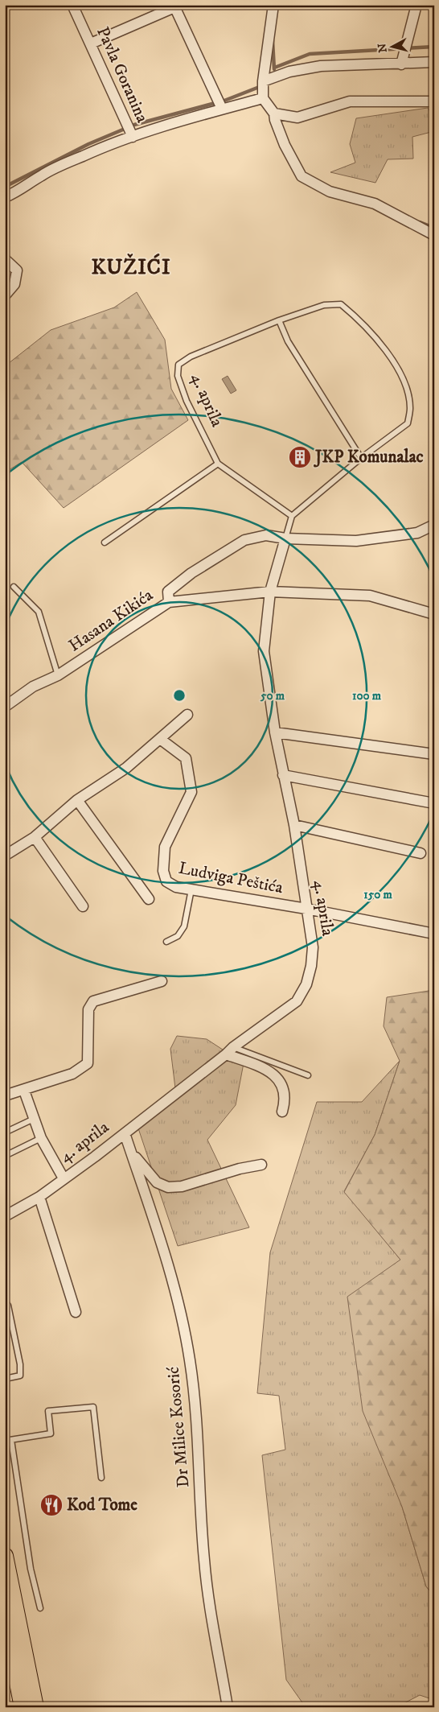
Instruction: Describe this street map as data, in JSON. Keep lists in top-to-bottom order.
{
  "streets": {
    "street": [
      "Pavla Goranina",
      "4. aprila",
      "Hasana Kikića",
      "Ludviga Peštića",
      "Dr Milice Kosorić"
    ]
  },
  "crossings": [
    ["4. aprila", "Hasana Kikića"],
    ["4. aprila", "Ludviga Peštića"],
    ["4. aprila", "Dr Milice Kosorić"]
  ],
  "districts": ["KUŽIĆI"],
  "places": {
    "building": ["JKP Komunalac"],
    "restaurant": ["Kod Tome"]
  },
  "north": "left",
  "rings": ["50 m", "100 m", "150 m"]
}
